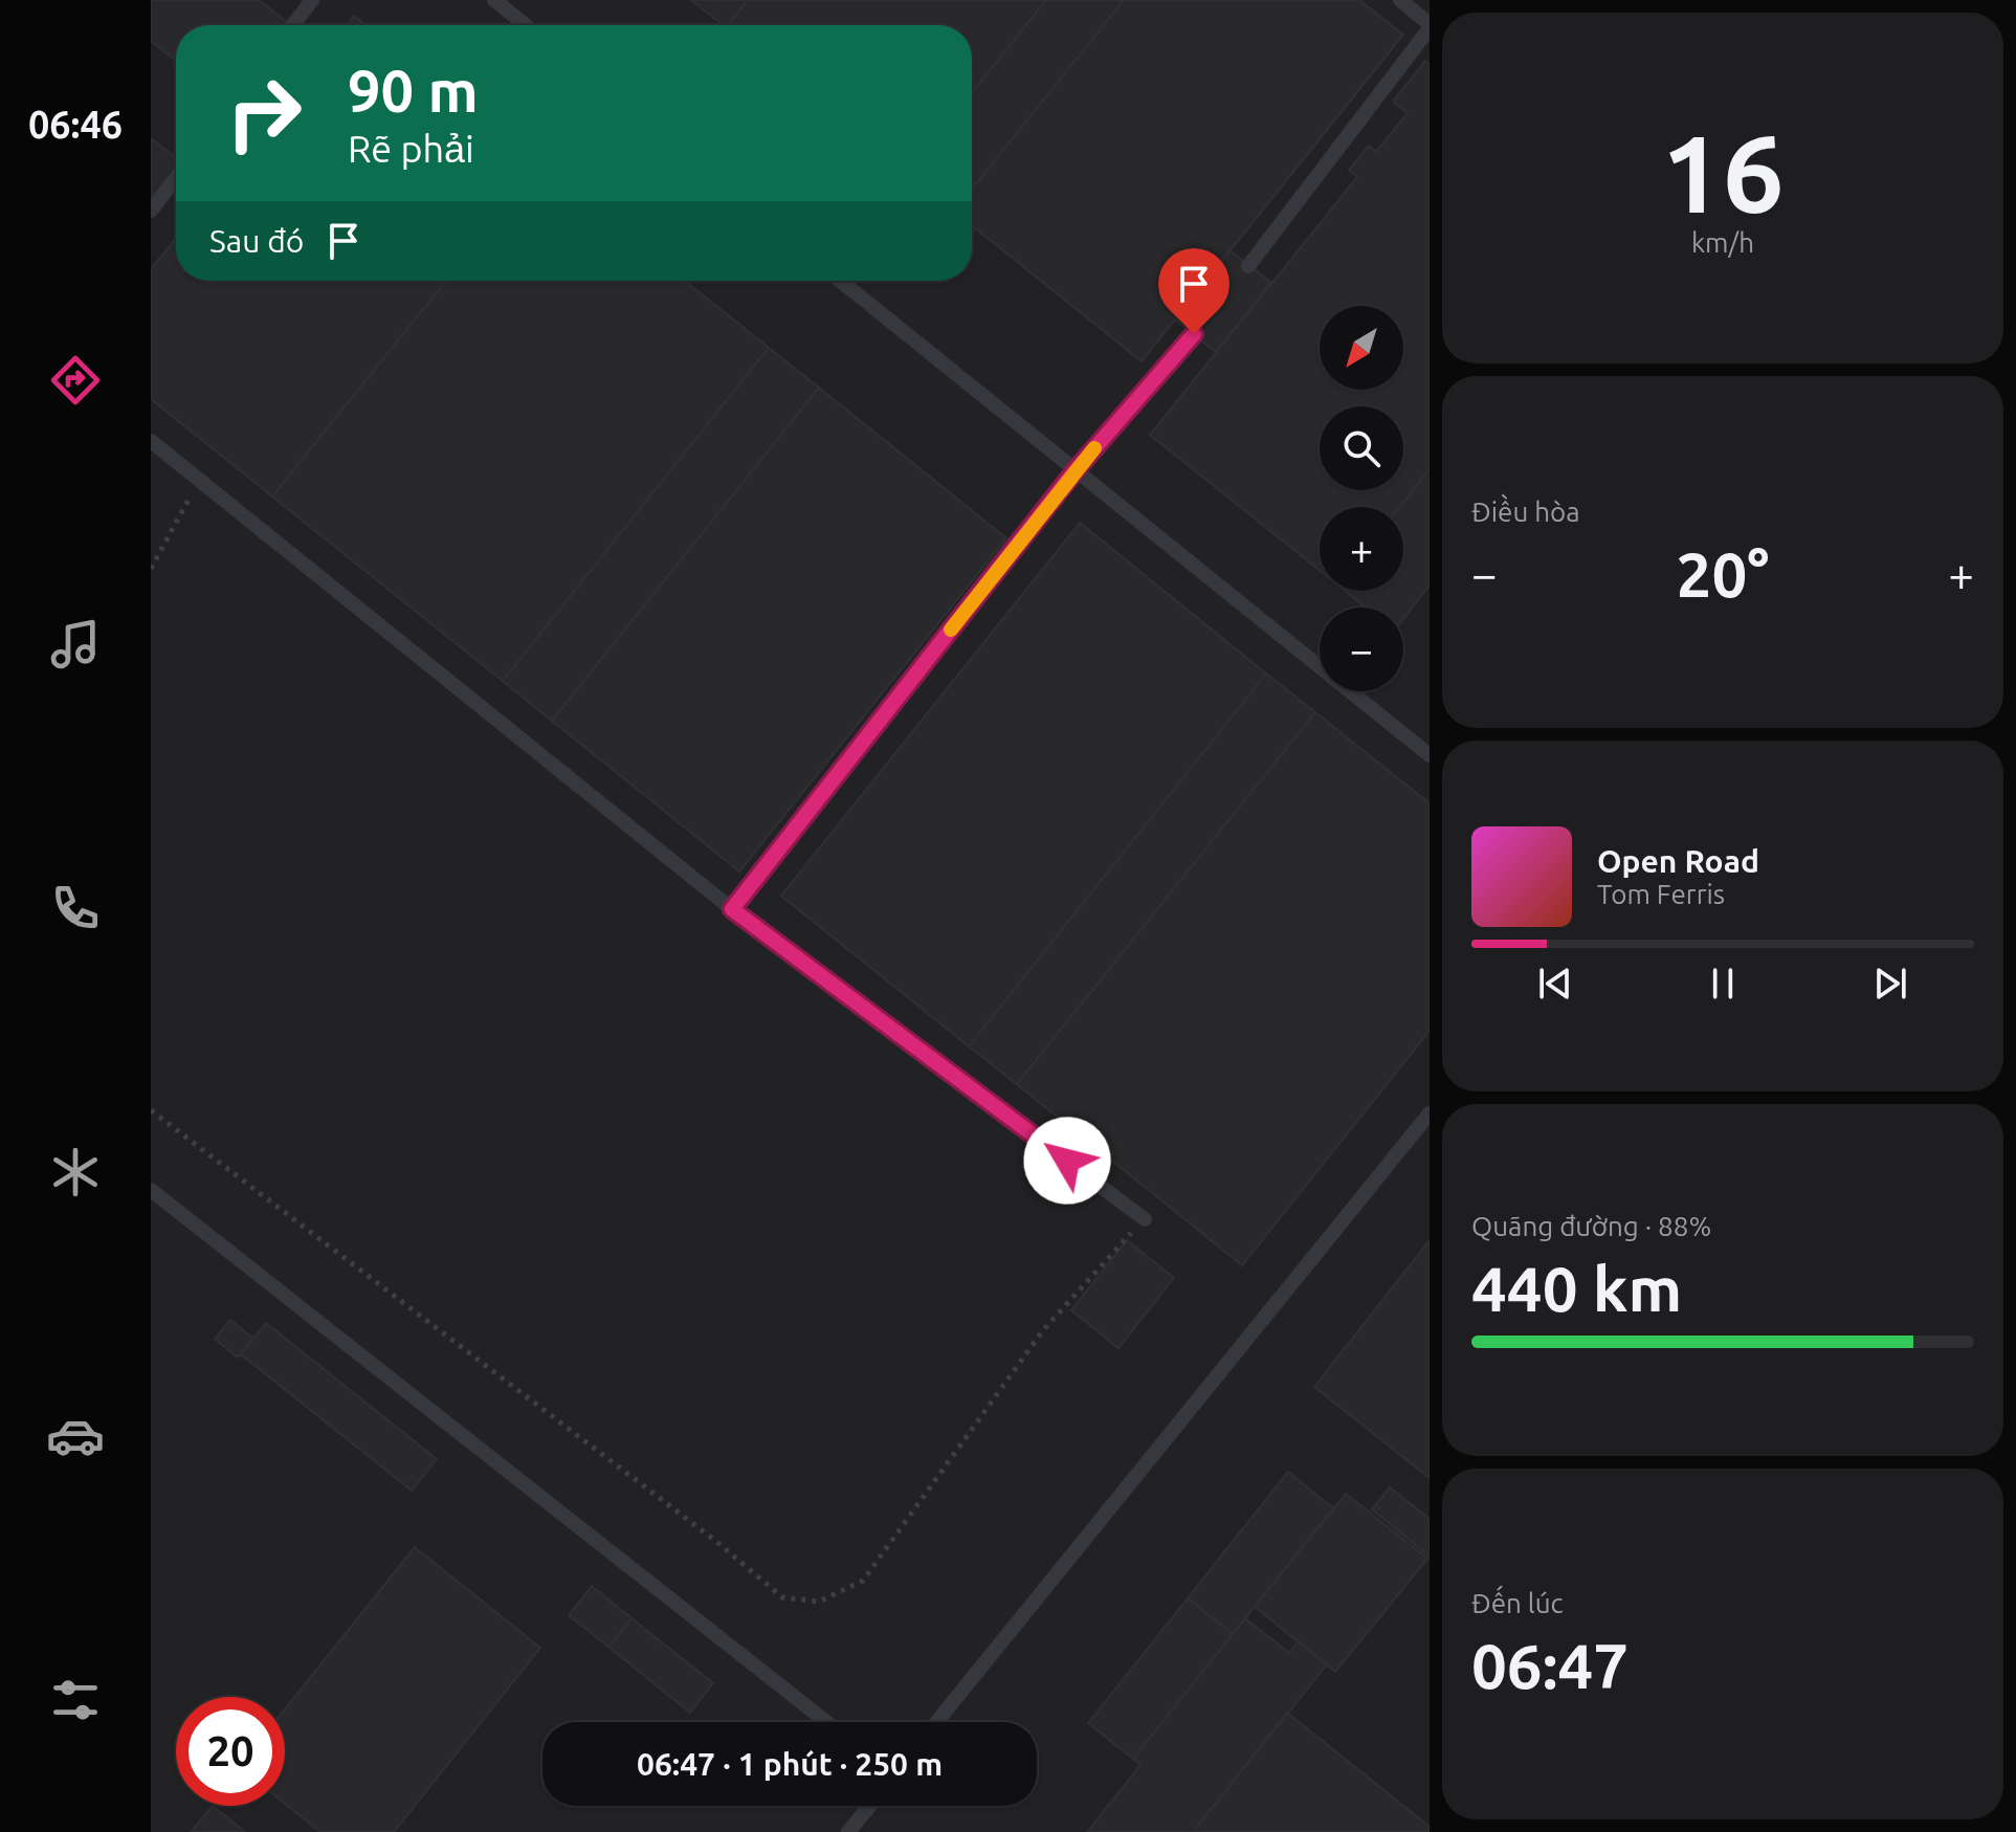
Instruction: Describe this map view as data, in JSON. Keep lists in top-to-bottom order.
{
  "north": "bottom left",
  "page": {
    "tabs": "06:46",
    "tile": [
      ["16", "km/h"],
      "Điều hòa",
      ["Quãng đường · 88%", "440 km"],
      ["Đến lúc", "06:47"]
    ],
    "turn": ["90 m", "Rẽ phải"],
    "then": "Sau đó",
    "map_buttons": ["+", "−"],
    "heat": ["−", "20°", "+"],
    "song": ["Open Road", "Tom Ferris"],
    "limit": "20",
    "trip": "06:47 · 1 phút · 250 m"
  }
}
